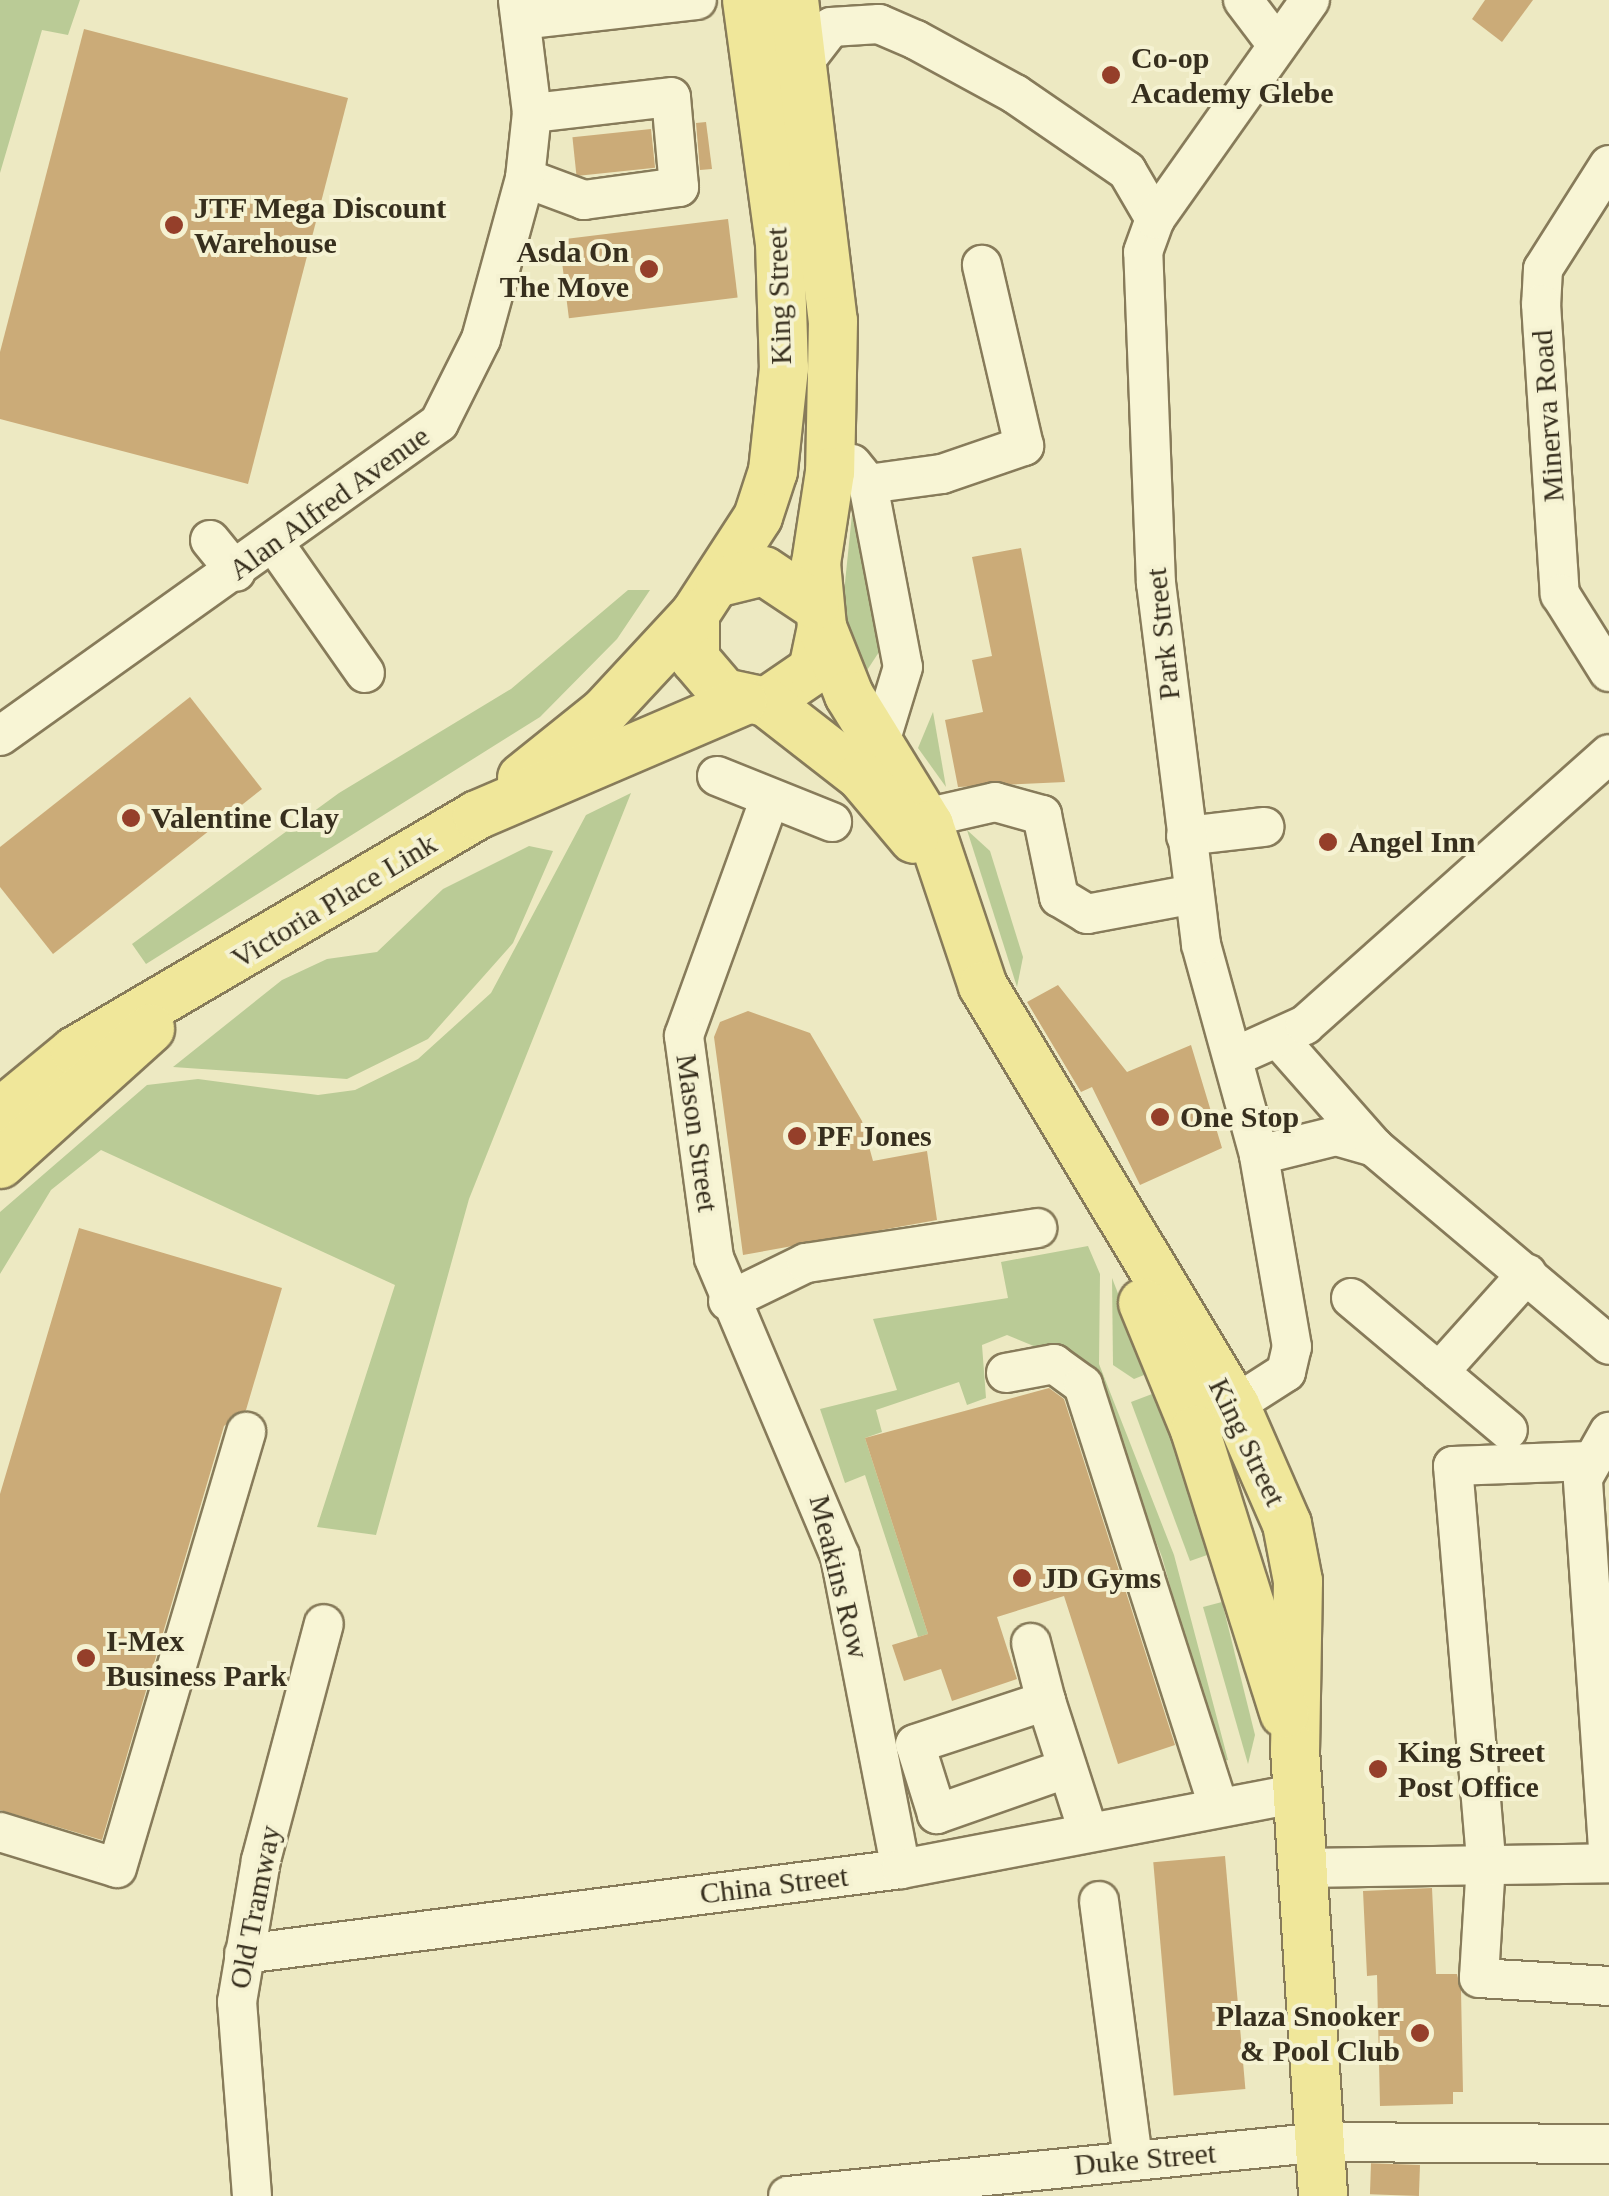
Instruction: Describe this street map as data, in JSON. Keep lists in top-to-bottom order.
{
  "streets": {
    "main road": ["King Street", "Victoria Place Link"],
    "street": [
      "Minerva Road",
      "Alan Alfred Avenue",
      "Park Street",
      "Mason Street",
      "Meakins Row",
      "China Street",
      "Old Tramway",
      "Duke Street"
    ]
  },
  "crossings": [
    ["King Street", "Park Street"],
    ["King Street", "Victoria Place Link"],
    ["King Street", "China Street"],
    ["King Street", "Duke Street"],
    ["Mason Street", "Meakins Row"],
    ["Meakins Row", "China Street"],
    ["China Street", "Old Tramway"]
  ],
  "places": [
    "Co-op Academy Glebe",
    "JTF Mega Discount Warehouse",
    "Asda On The Move",
    "Valentine Clay",
    "Angel Inn",
    "One Stop",
    "PF Jones",
    "JD Gyms",
    "I-Mex Business Park",
    "King Street Post Office",
    "Plaza Snooker & Pool Club"
  ]
}
